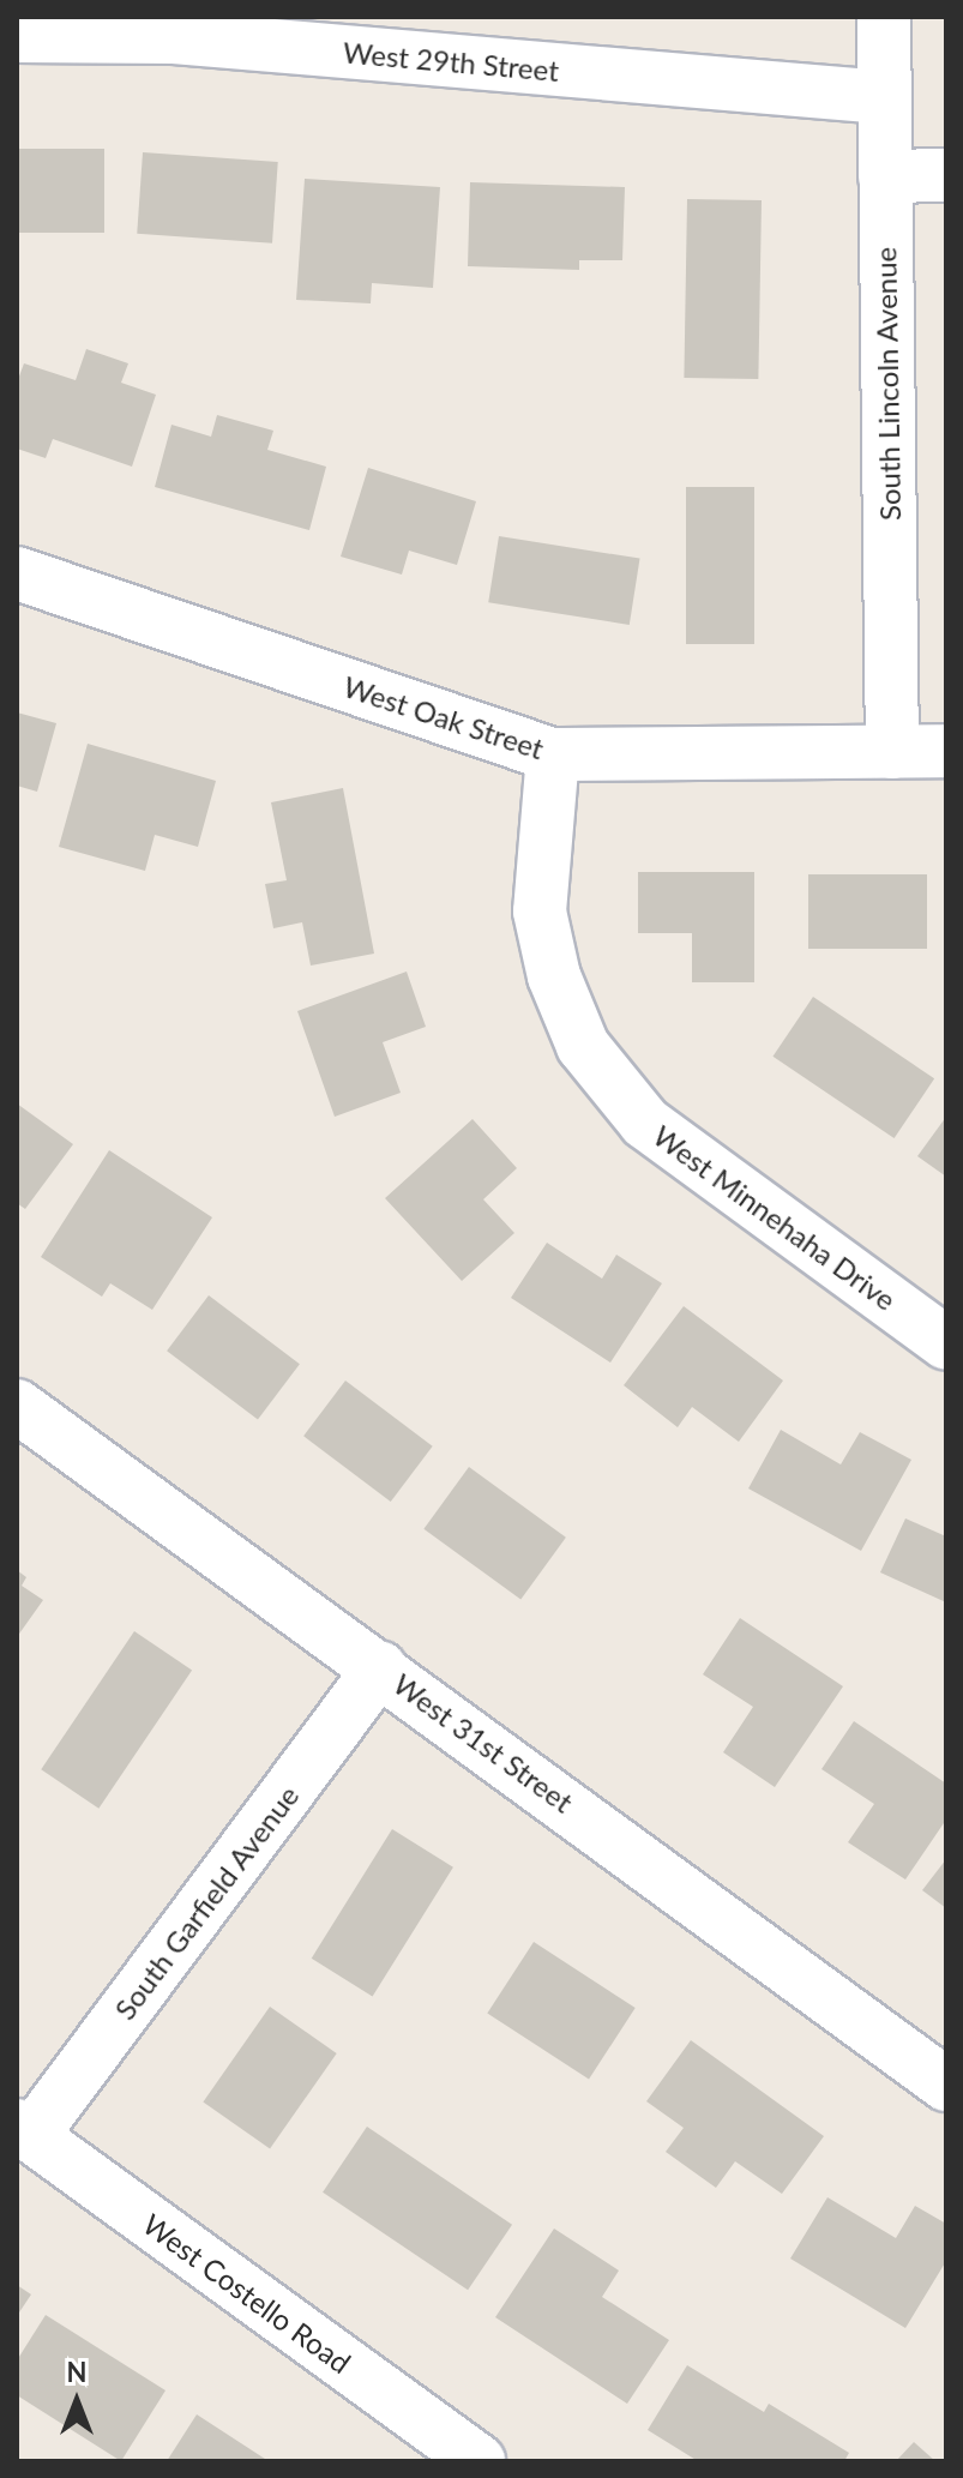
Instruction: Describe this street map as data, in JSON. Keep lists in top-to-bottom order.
{
  "streets": {
    "street": [
      "West 29th Street",
      "South Lincoln Avenue",
      "West Oak Street",
      "West Minnehaha Drive",
      "West 31st Street",
      "South Garfield Avenue",
      "West Costello Road"
    ]
  },
  "crossings": [
    ["West 29th Street", "South Lincoln Avenue"],
    ["South Lincoln Avenue", "West Oak Street"],
    ["West Oak Street", "West Minnehaha Drive"],
    ["West 31st Street", "South Garfield Avenue"],
    ["South Garfield Avenue", "West Costello Road"]
  ],
  "north": "top"
}
